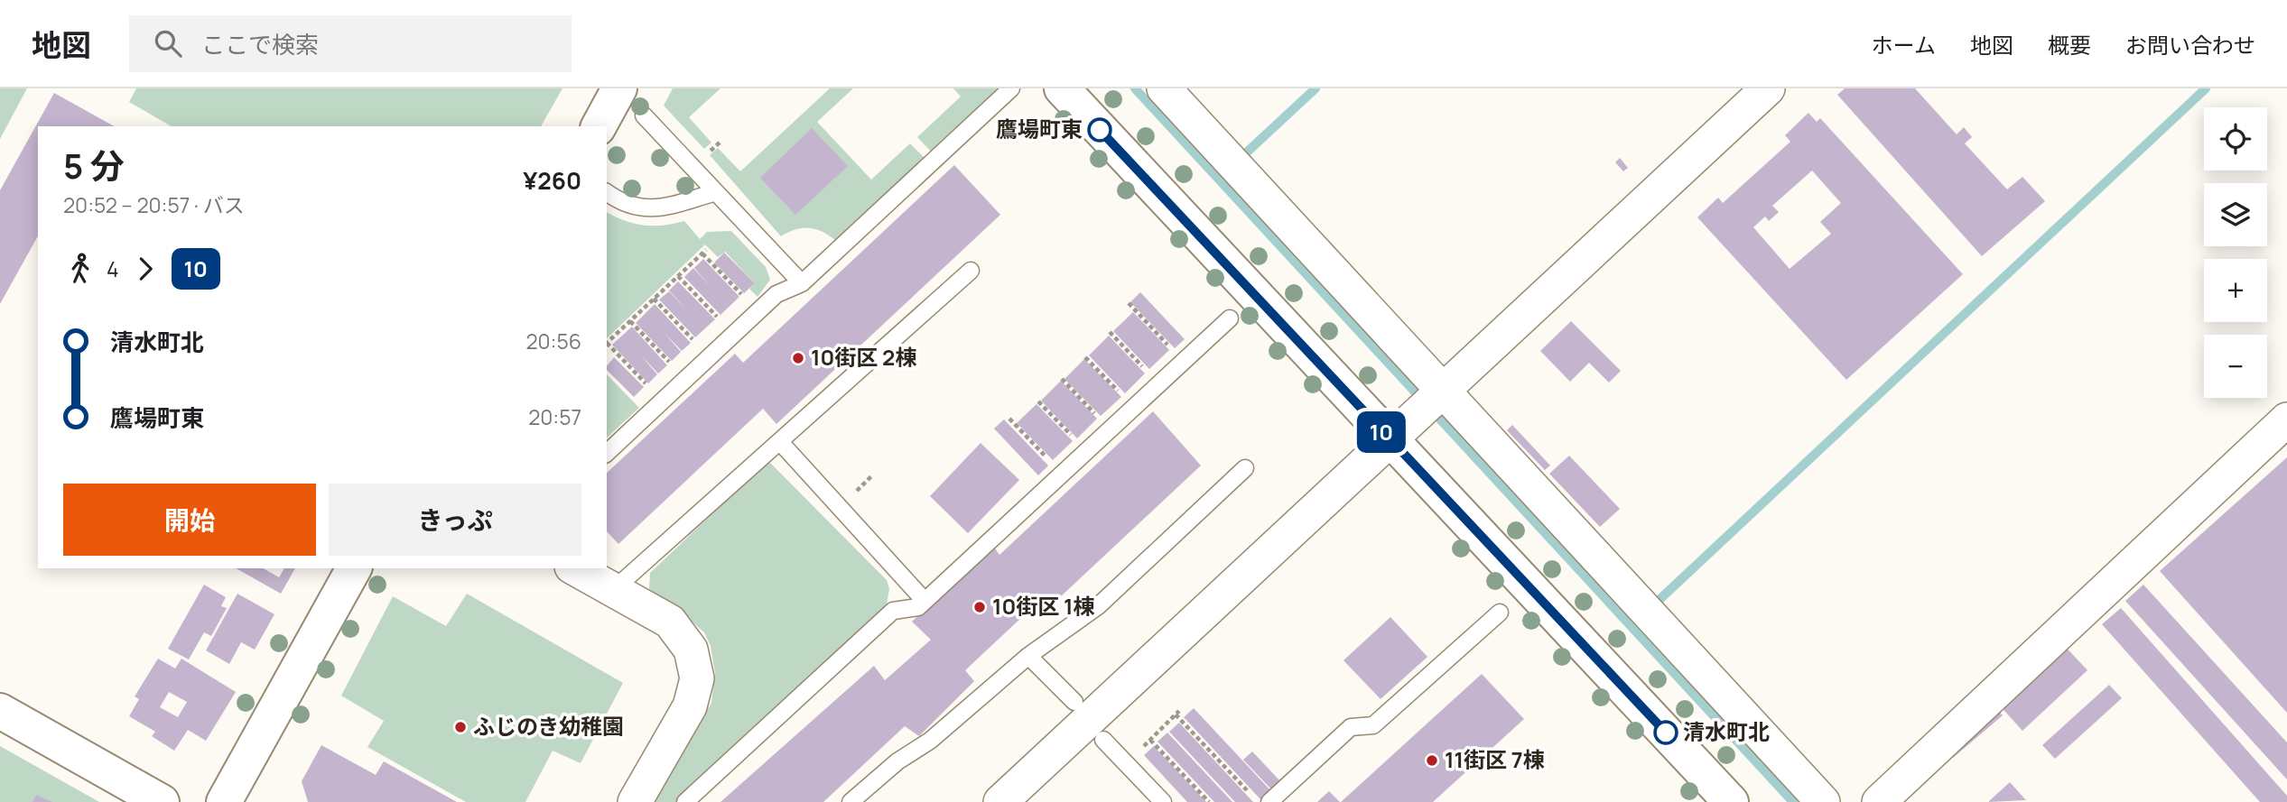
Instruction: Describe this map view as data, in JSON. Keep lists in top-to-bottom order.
{
  "places": [
    "鷹場町東",
    "10街区 2棟",
    "10街区 1棟",
    "ふじのき幼稚園",
    "清水町北",
    "11街区 7棟"
  ],
  "lines": ["bus line 10"],
  "page": {
    "header": "地図",
    "search": "ここで検索",
    "nav": [
      "ホーム",
      "地図",
      "概要",
      "お問い合わせ"
    ],
    "on_map": "10",
    "map_buttons": ["+", "−"],
    "heading": ["5 分", "20:52 – 20:57 · バス", "¥260"],
    "legs": ["4", "10"],
    "list": [
      {
        "name": "清水町北",
        "value": "20:56"
      },
      {
        "name": "鷹場町東",
        "value": "20:57"
      }
    ],
    "buttons": ["開始", "きっぷ"]
  }
}
